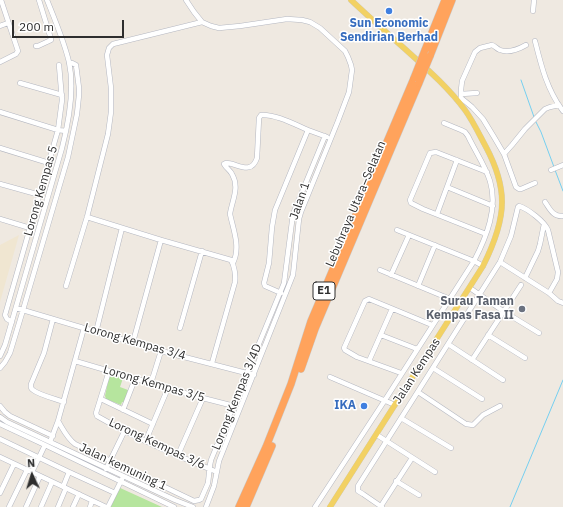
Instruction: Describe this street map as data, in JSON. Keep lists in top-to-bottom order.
{
  "streets": {
    "highway": ["Lebuhraya Utara–Selatan", "E1"],
    "main road": ["Jalan Kempas"],
    "street": [
      "Lorong Kempas 5",
      "Jalan 1",
      "Lorong Kempas 3/4",
      "Lorong Kempas 3/5",
      "Lorong Kempas 3/4D",
      "Lorong Kempas 3/6",
      "Jalan kemuning 1"
    ]
  },
  "crossings": [
    ["Jalan 1", "Lorong Kempas 3/4D"],
    ["Lorong Kempas 3/4", "Lorong Kempas 3/4D"],
    ["Lorong Kempas 3/5", "Lorong Kempas 3/4D"],
    ["Lorong Kempas 3/5", "Lorong Kempas 3/6"],
    ["Lorong Kempas 3/4D", "Lorong Kempas 3/6"],
    ["Lorong Kempas 3/4D", "Jalan kemuning 1"]
  ],
  "places": ["Sun Economic Sendirian Berhad", "Surau Taman Kempas Fasa II", "IKA"],
  "scale_bar": "200 m",
  "north": "top"
}
